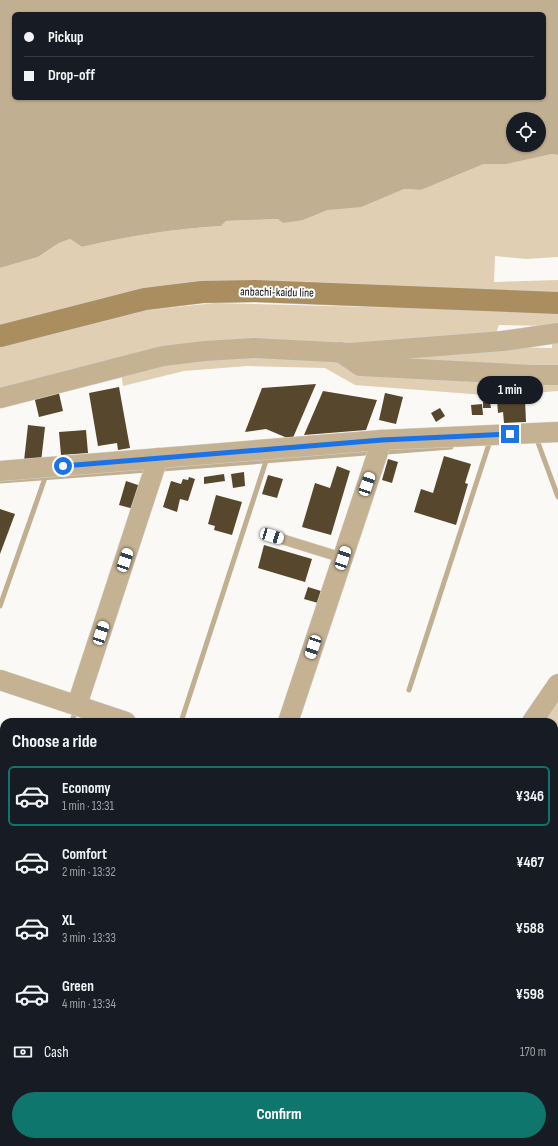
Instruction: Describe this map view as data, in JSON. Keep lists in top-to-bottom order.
{
  "streets": {
    "main road": ["anbachi-kaidu line"]
  },
  "page": {
    "banner": ["Pickup", "Drop-off"],
    "bubble": "1 min",
    "heading": "Choose a ride",
    "list": [
      {
        "name": "Economy",
        "note": "1 min · 13:31",
        "value": "¥346"
      },
      {
        "name": "Comfort",
        "note": "2 min · 13:32",
        "value": "¥467"
      },
      {
        "name": "XL",
        "note": "3 min · 13:33",
        "value": "¥588"
      },
      {
        "name": "Green",
        "note": "4 min · 13:34",
        "value": "¥598"
      }
    ],
    "pay": ["Cash", "170 m"],
    "buttons": "Confirm"
  }
}
